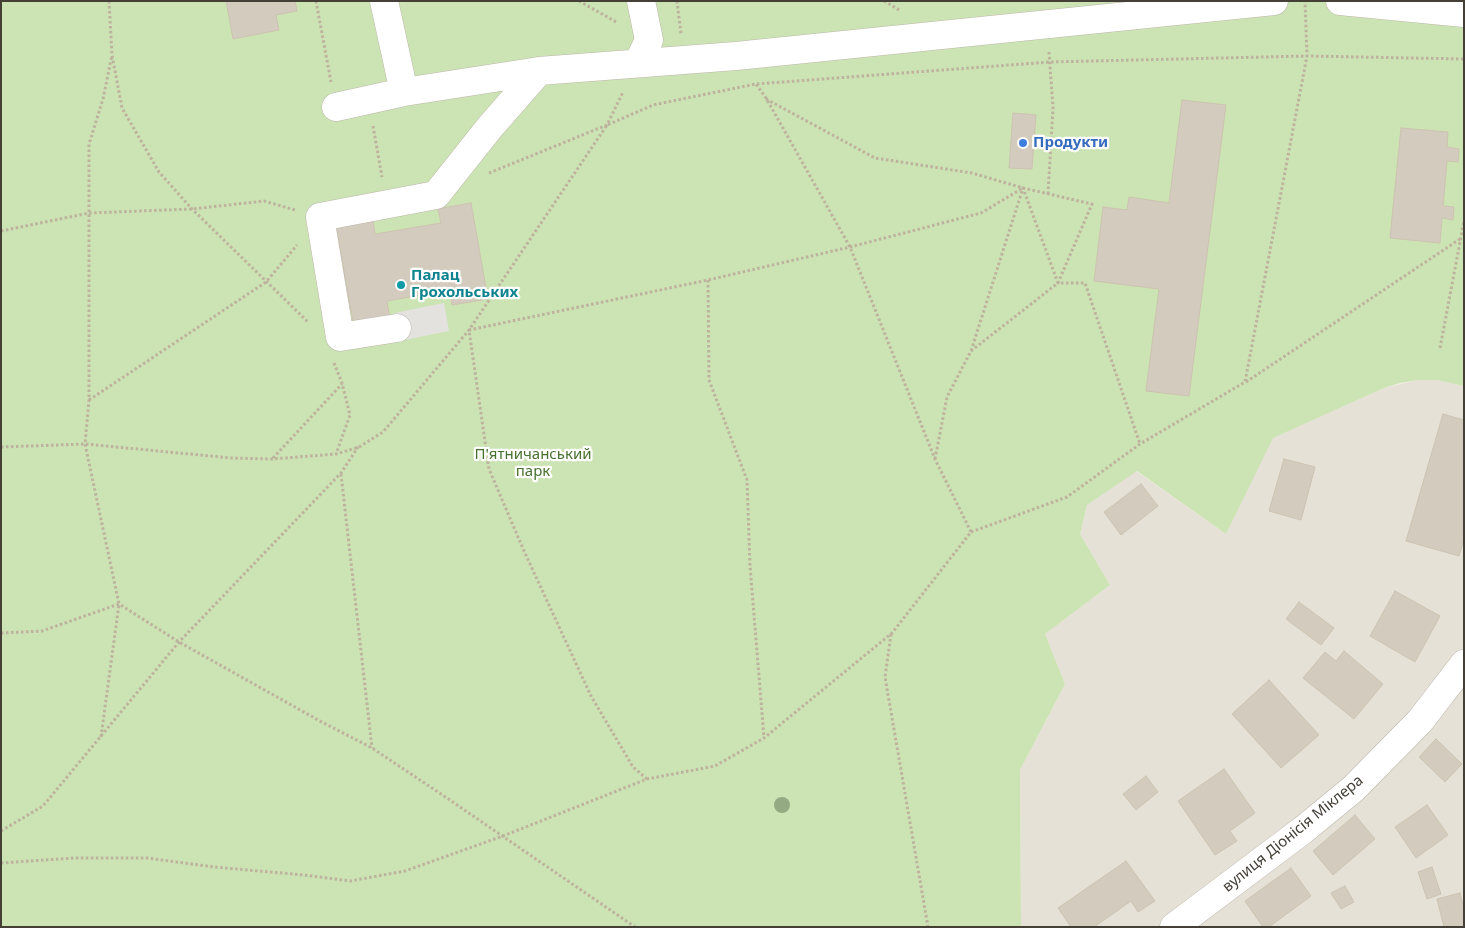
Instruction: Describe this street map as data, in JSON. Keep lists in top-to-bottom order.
{
  "streets": {
    "street": ["вулиця Діонісія Міклера"]
  },
  "parks": ["П'ятничанський парк"],
  "places": ["Продукти", "Палац Грохольських"]
}
